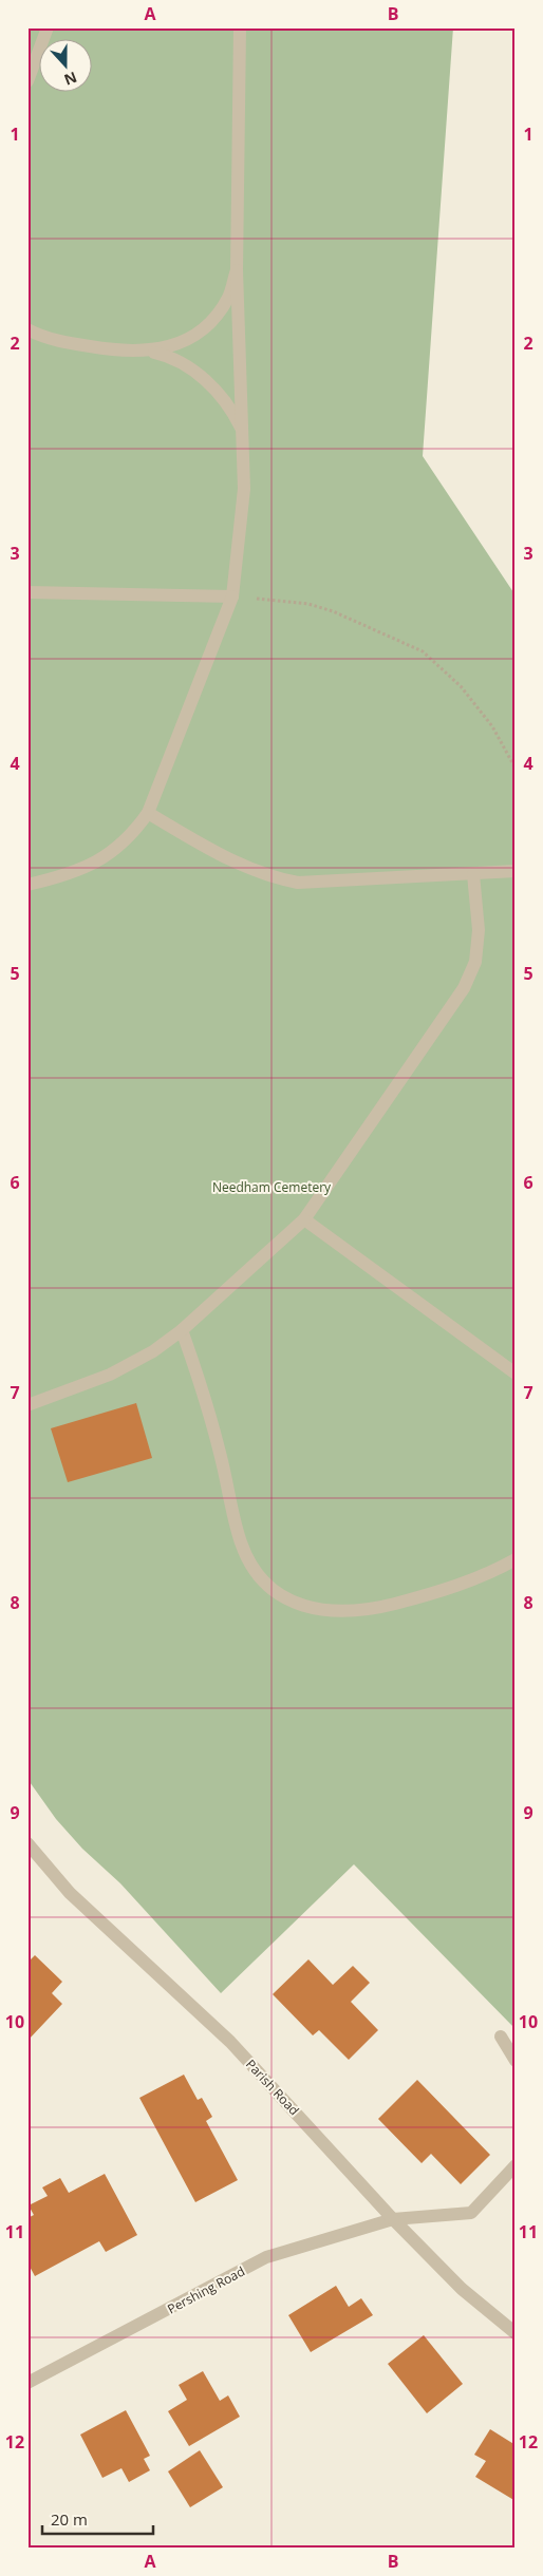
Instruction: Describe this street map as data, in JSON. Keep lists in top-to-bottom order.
{
  "streets": {
    "street": ["Parish Road", "Pershing Road"]
  },
  "crossings": [
    ["Parish Road", "Pershing Road"]
  ],
  "parks": ["Needham Cemetery"],
  "scale_bar": "20 m",
  "north": "bottom",
  "grid": {
    "columns": ["A", "B"],
    "rows": [
      "1",
      "2",
      "3",
      "4",
      "5",
      "6",
      "7",
      "8",
      "9",
      "10",
      "11",
      "12"
    ]
  }
}
